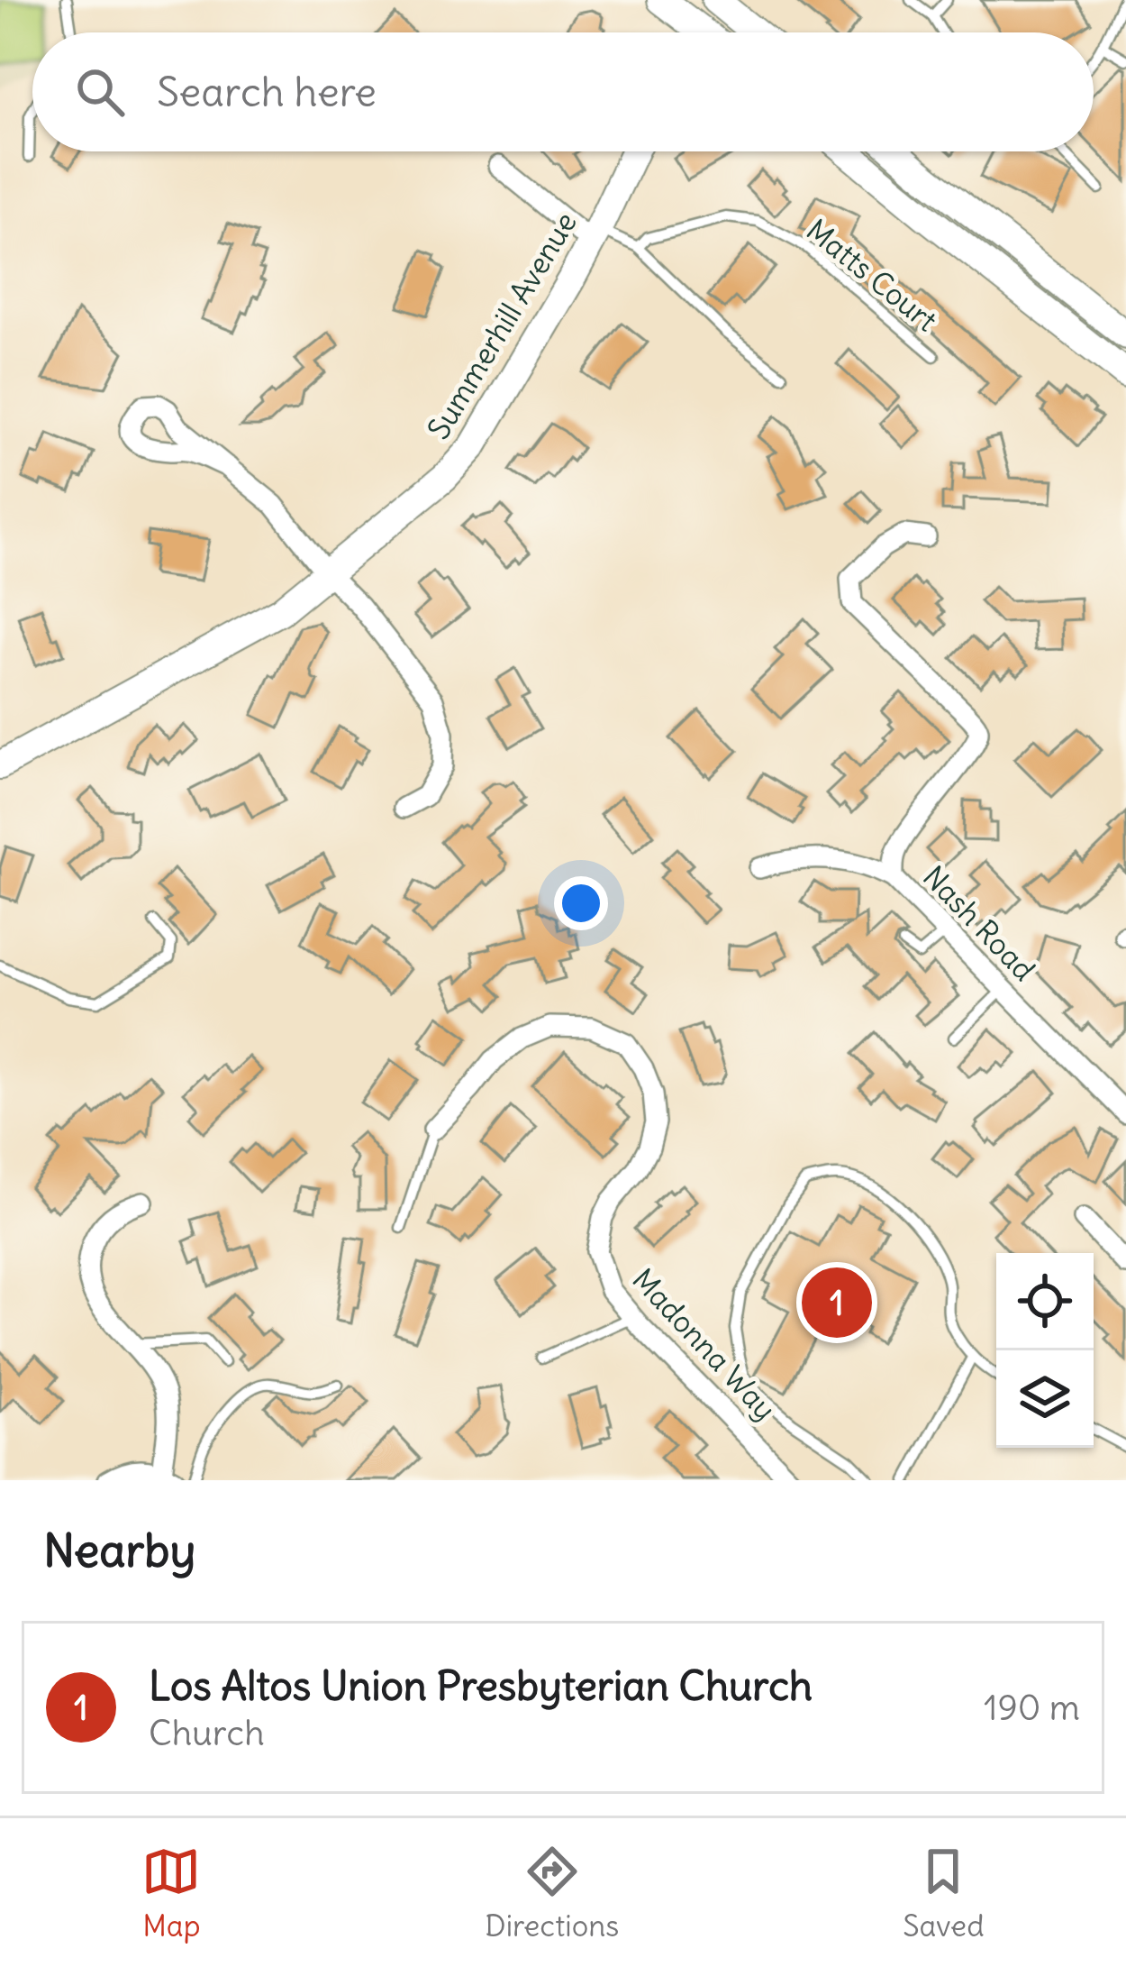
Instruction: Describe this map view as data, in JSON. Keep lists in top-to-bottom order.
{
  "streets": {
    "main road": ["Summerhill Avenue"],
    "street": ["Nash Road", "Madonna Way"],
    "lane": ["Matts Court"]
  },
  "page": {
    "search": "Search here",
    "pins": "1",
    "heading": "Nearby",
    "list": [
      {
        "mark": "1",
        "name": "Los Altos Union Presbyterian Church",
        "note": "Church",
        "value": "190 m"
      }
    ],
    "nav": ["Map", "Directions", "Saved"]
  }
}
